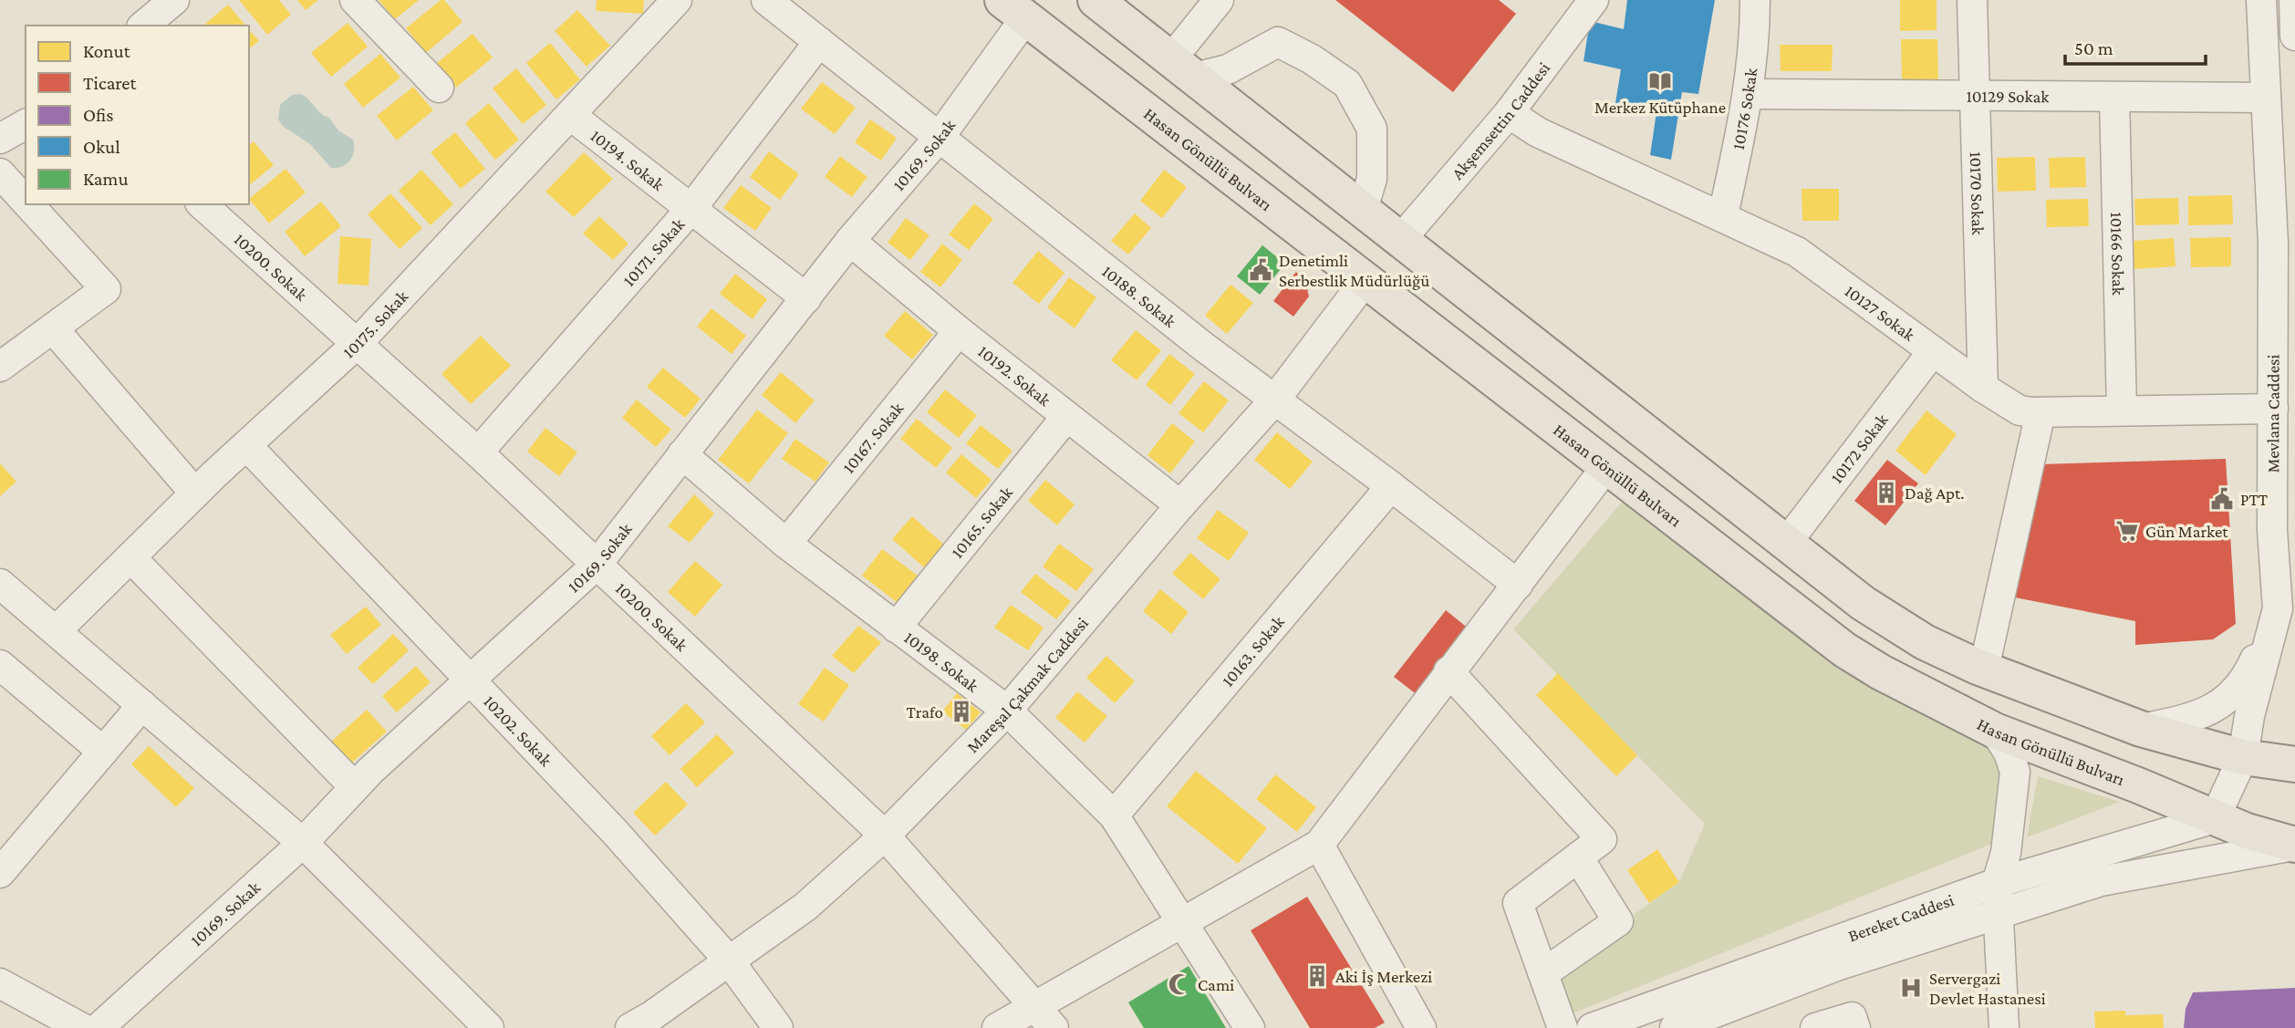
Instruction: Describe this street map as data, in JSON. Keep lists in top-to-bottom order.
{
  "streets": {
    "main road": ["Hasan Gönüllü Bulvarı"],
    "street": [
      "10129 Sokak",
      "10176 Sokak",
      "Akşemsettin Caddesi",
      "10169. Sokak",
      "10194. Sokak",
      "10170 Sokak",
      "10171. Sokak",
      "10166 Sokak",
      "10200. Sokak",
      "10188. Sokak",
      "10127 Sokak",
      "10175. Sokak",
      "10192. Sokak",
      "Mevlana Caddesi",
      "10167. Sokak",
      "10172 Sokak",
      "10165. Sokak",
      "10163. Sokak",
      "10198. Sokak",
      "Mareşal Çakmak Caddesi",
      "10202. Sokak",
      "Bereket Caddesi"
    ]
  },
  "crossings": [
    ["10129 Sokak", "10176 Sokak"],
    ["10129 Sokak", "10170 Sokak"],
    ["10129 Sokak", "10166 Sokak"],
    ["10129 Sokak", "Mevlana Caddesi"],
    ["10176 Sokak", "10127 Sokak"],
    ["Akşemsettin Caddesi", "10127 Sokak"],
    ["10169. Sokak", "10194. Sokak"],
    ["10169. Sokak", "Hasan Gönüllü Bulvarı"],
    ["10169. Sokak", "10200. Sokak"],
    ["10169. Sokak", "10188. Sokak"],
    ["10169. Sokak", "10192. Sokak"],
    ["10169. Sokak", "10198. Sokak"],
    ["10169. Sokak", "10202. Sokak"],
    ["10194. Sokak", "10171. Sokak"],
    ["10194. Sokak", "10175. Sokak"],
    ["Hasan Gönüllü Bulvarı", "Mevlana Caddesi"],
    ["Hasan Gönüllü Bulvarı", "Mareşal Çakmak Caddesi"],
    ["Hasan Gönüllü Bulvarı", "Bereket Caddesi"],
    ["10170 Sokak", "10127 Sokak"],
    ["10171. Sokak", "10200. Sokak"],
    ["10171. Sokak", "10188. Sokak"],
    ["10166 Sokak", "10127 Sokak"],
    ["10200. Sokak", "10175. Sokak"],
    ["10200. Sokak", "Mareşal Çakmak Caddesi"],
    ["10188. Sokak", "10163. Sokak"],
    ["10188. Sokak", "Mareşal Çakmak Caddesi"],
    ["10127 Sokak", "Mevlana Caddesi"],
    ["10127 Sokak", "10172 Sokak"],
    ["10175. Sokak", "10202. Sokak"],
    ["10192. Sokak", "10167. Sokak"],
    ["10192. Sokak", "10165. Sokak"],
    ["10192. Sokak", "Mareşal Çakmak Caddesi"],
    ["Mevlana Caddesi", "Bereket Caddesi"],
    ["10167. Sokak", "10198. Sokak"],
    ["10165. Sokak", "10198. Sokak"],
    ["10163. Sokak", "10198. Sokak"],
    ["10198. Sokak", "Mareşal Çakmak Caddesi"],
    ["Mareşal Çakmak Caddesi", "10202. Sokak"]
  ],
  "places": {
    "library": ["Merkez Kütüphane"],
    "public building": ["Denetimli Serbestlik Müdürlüğü", "PTT"],
    "building": ["Dağ Apt.", "Trafo", "Aki İş Merkezi"],
    "supermarket": ["Gün Market"],
    "mosque": ["Cami"],
    "hospital": ["Servergazi Devlet Hastanesi"]
  },
  "legend": [
    "Konut",
    "Ticaret",
    "Ofis",
    "Okul",
    "Kamu"
  ],
  "scale_bar": "50 m"
}
